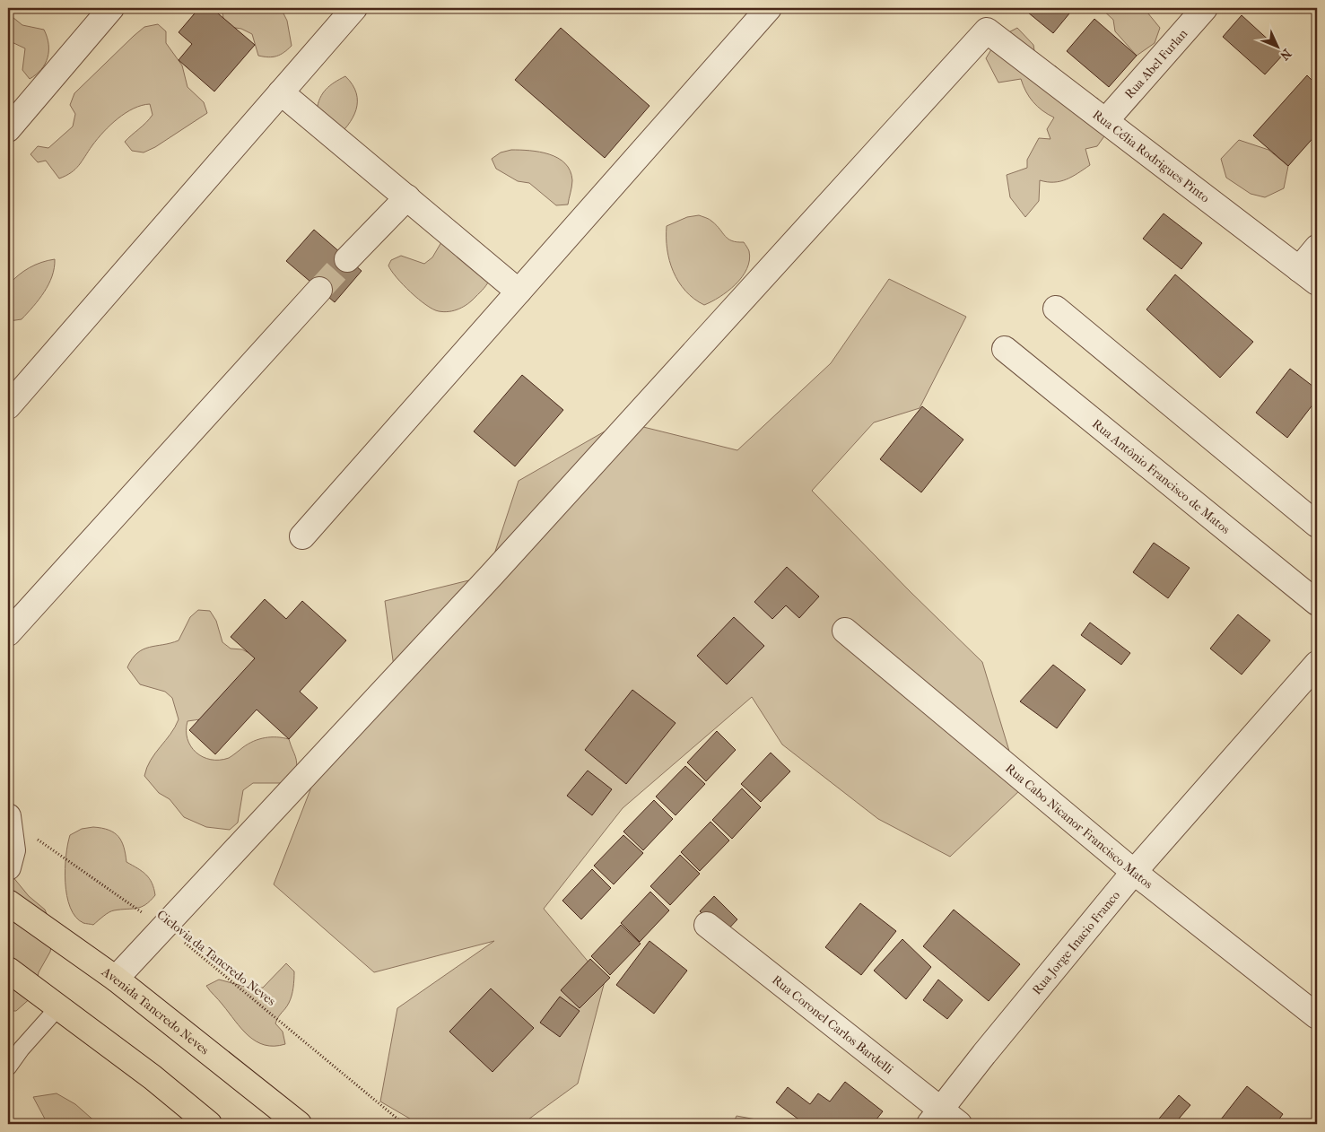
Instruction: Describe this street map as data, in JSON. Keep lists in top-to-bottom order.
{
  "streets": {
    "main road": ["Avenida Tancredo Neves"],
    "street": [
      "Rua Abel Furlan",
      "Rua Célia Rodrigues Pinto",
      "Rua Antônio Francisco de Matos",
      "Rua Cabo Nicanor Francisco Matos",
      "Rua Jorge Inacio Franco",
      "Rua Coronel Carlos Bardelli"
    ],
    "path": ["Ciclovia da Tancredo Neves"]
  },
  "crossings": [
    ["Rua Abel Furlan", "Rua Célia Rodrigues Pinto"],
    ["Rua Célia Rodrigues Pinto", "Ciclovia da Tancredo Neves"],
    ["Rua Cabo Nicanor Francisco Matos", "Rua Jorge Inacio Franco"],
    ["Rua Jorge Inacio Franco", "Rua Coronel Carlos Bardelli"]
  ],
  "north": "bottom right"
}
